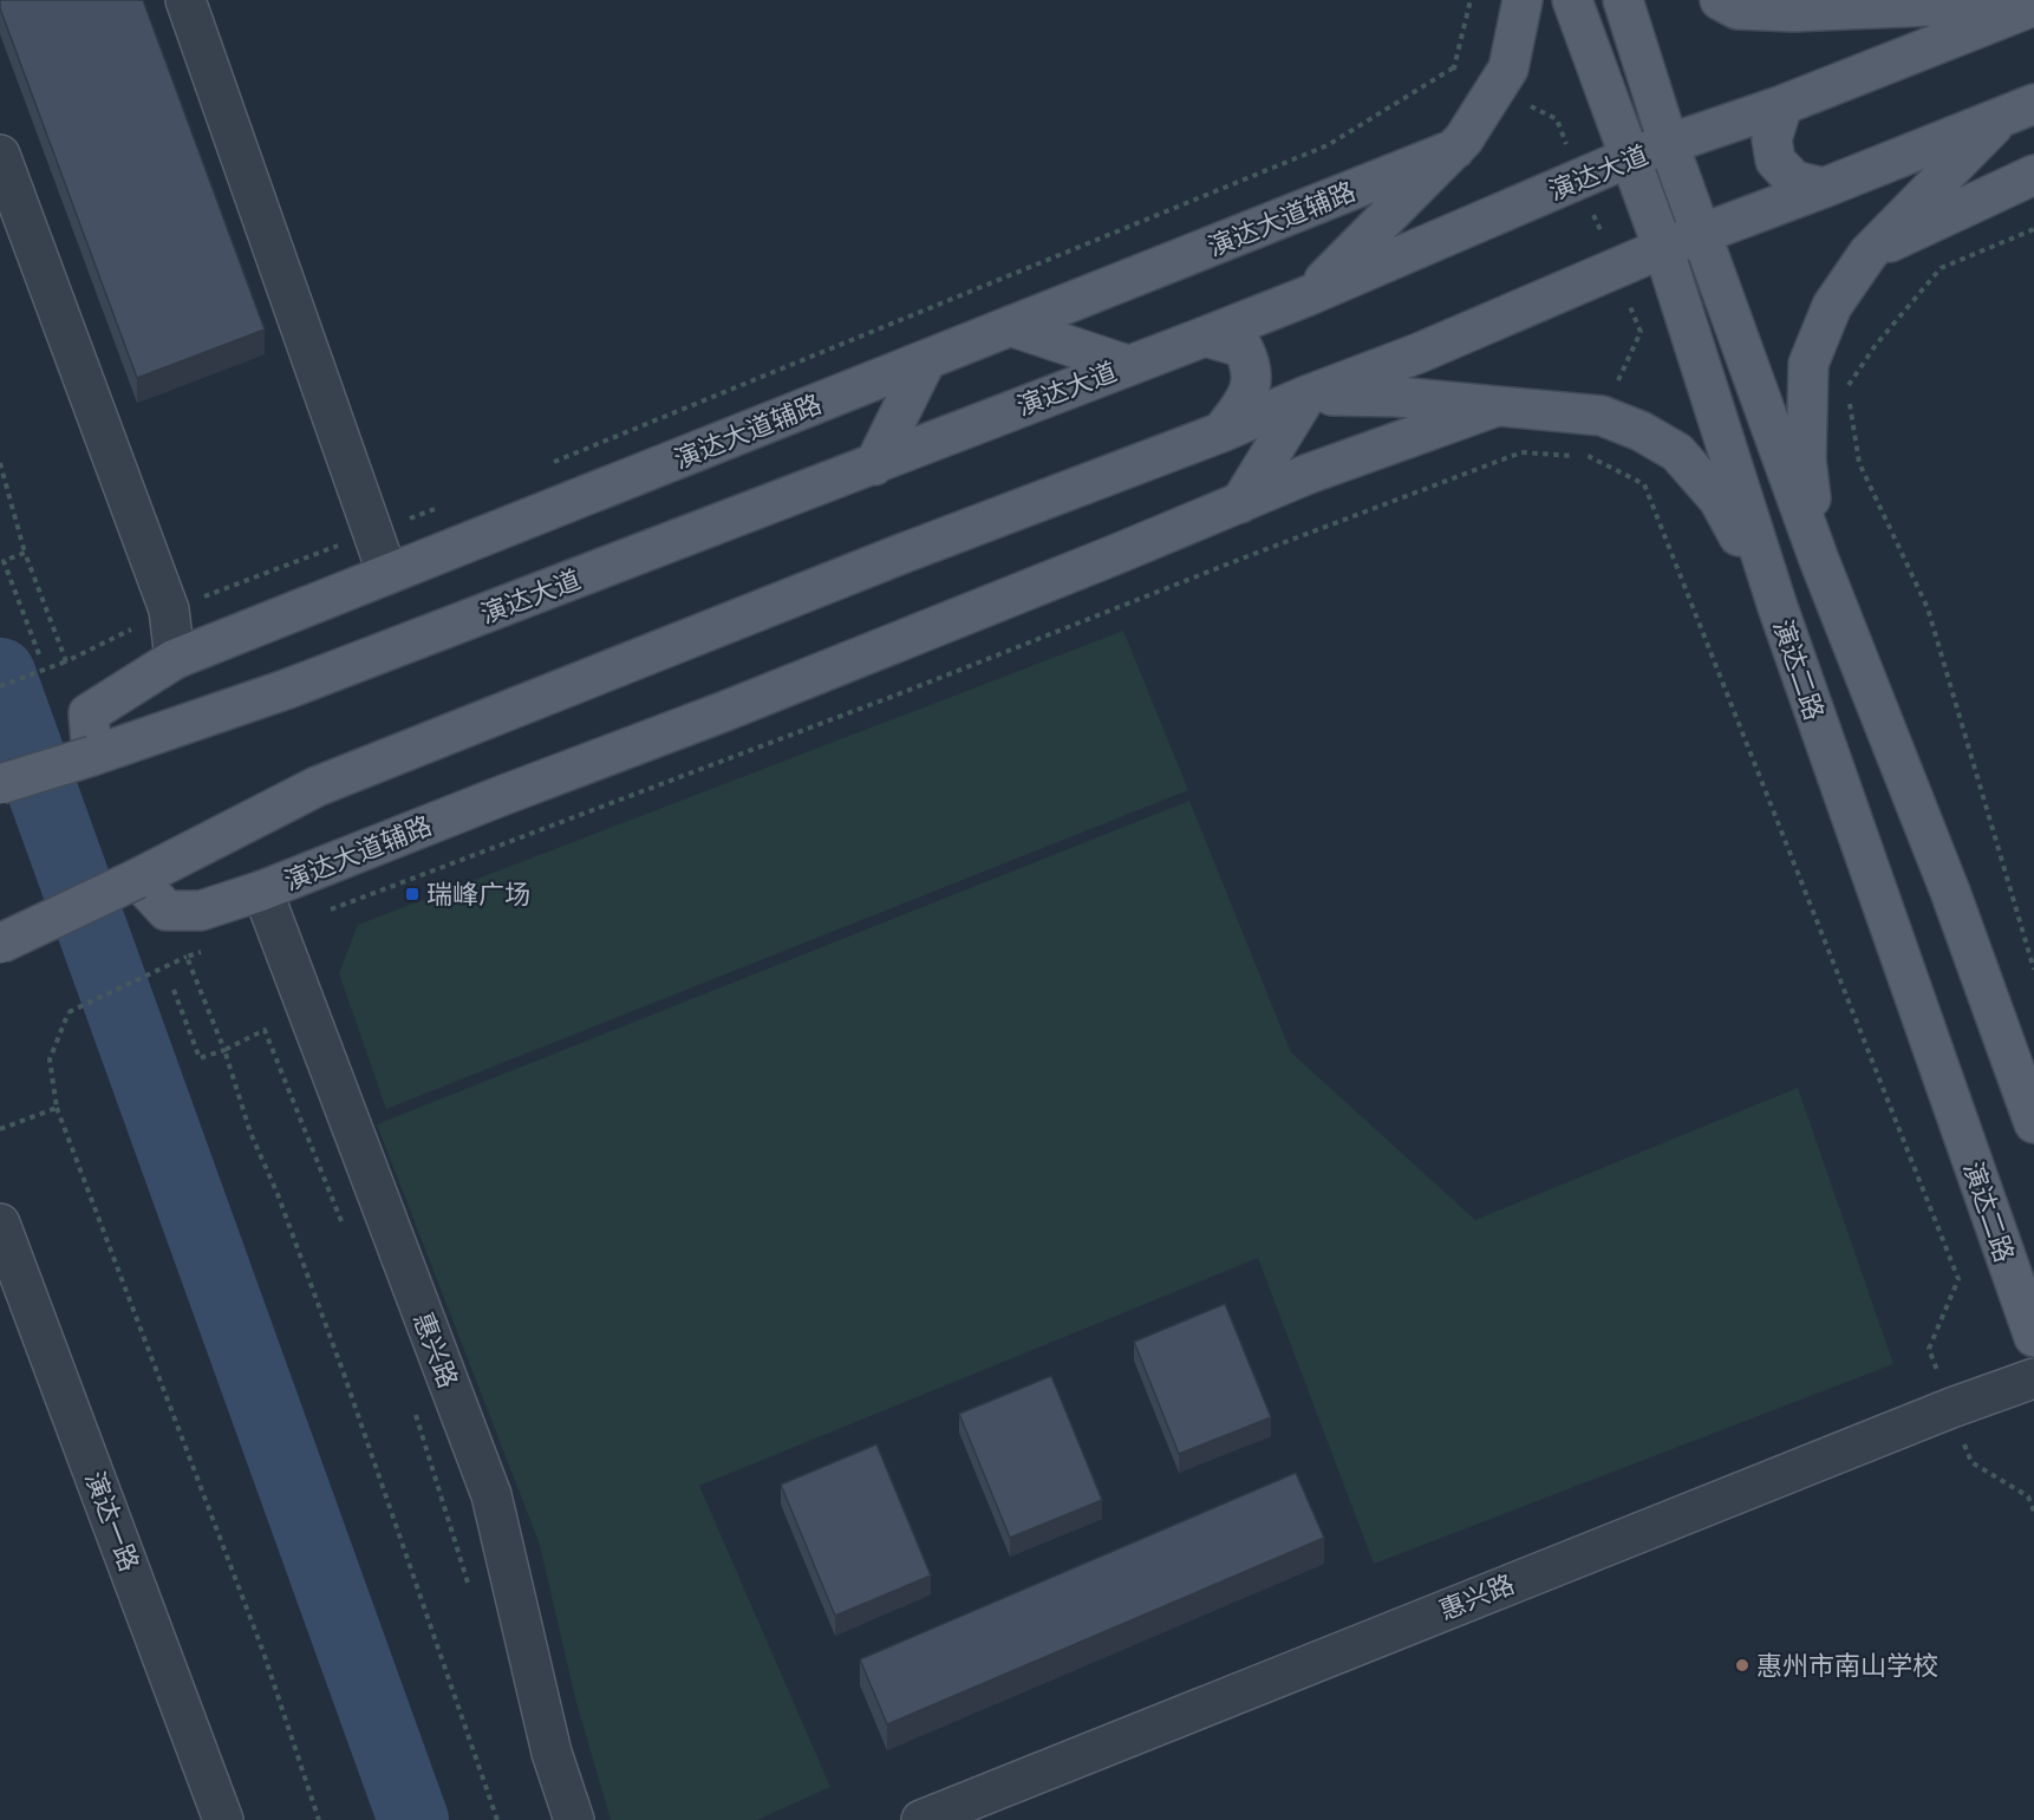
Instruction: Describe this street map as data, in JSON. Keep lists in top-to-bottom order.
{
  "streets": {
    "main road": ["演达大道", "演达大道辅路", "演达二路"],
    "street": ["惠兴路", "演达一路"]
  },
  "crossings": [
    ["演达大道", "演达大道辅路"],
    ["演达大道", "演达二路"],
    ["演达大道辅路", "惠兴路"]
  ],
  "places": {
    "transit": ["瑞峰广场"],
    "other": ["惠州市南山学校"]
  }
}
